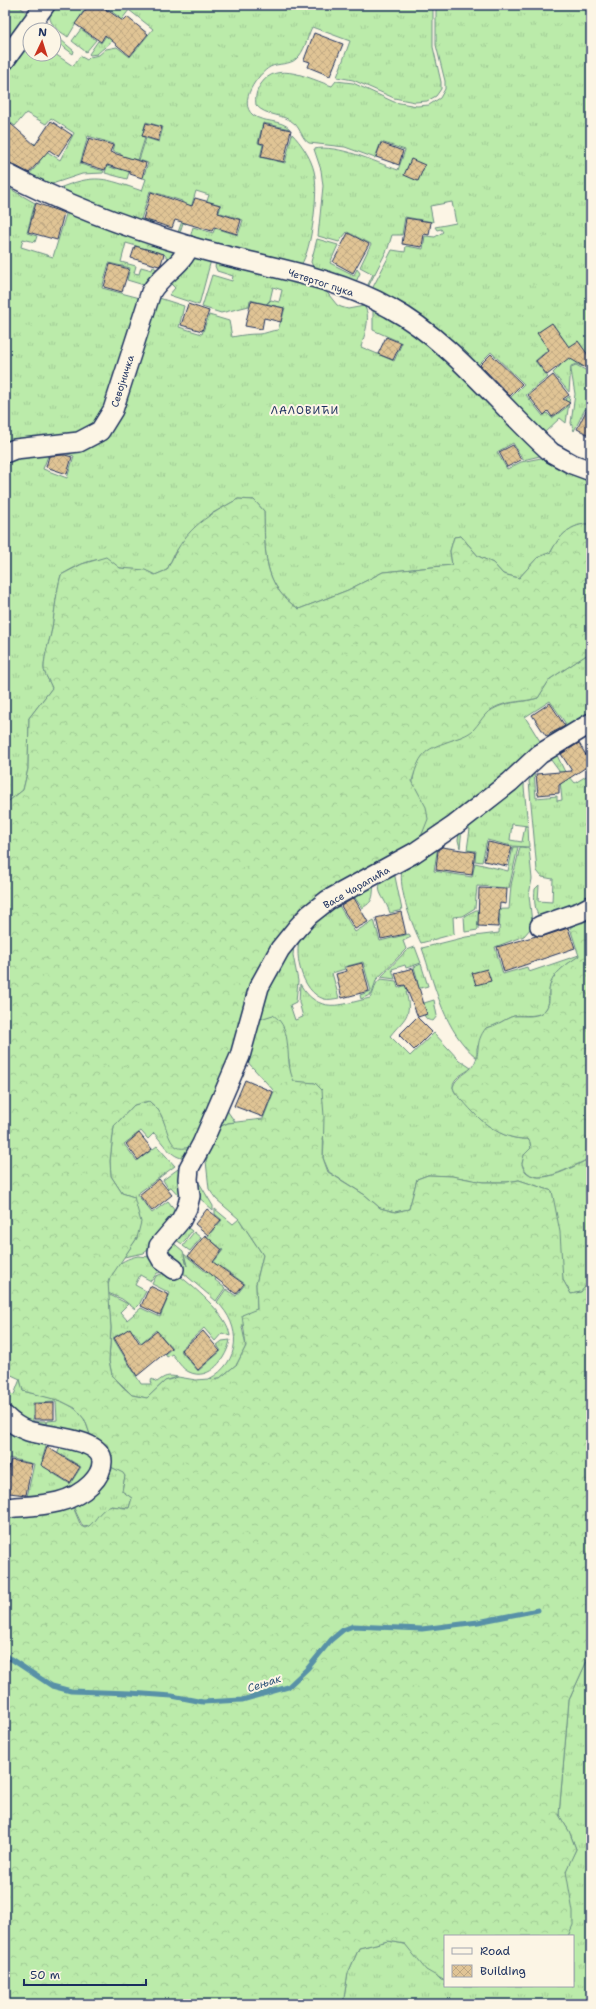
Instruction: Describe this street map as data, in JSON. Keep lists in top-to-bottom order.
{
  "streets": {
    "street": ["Четвртог пука", "Севојничка", "Васе Чарапића"]
  },
  "crossings": [
    ["Четвртог пука", "Севојничка"]
  ],
  "districts": ["ЛАЛОВИЋИ"],
  "water": ["Сењак"],
  "legend": ["Road", "Building"],
  "scale_bar": "50 m",
  "north": "top"
}
